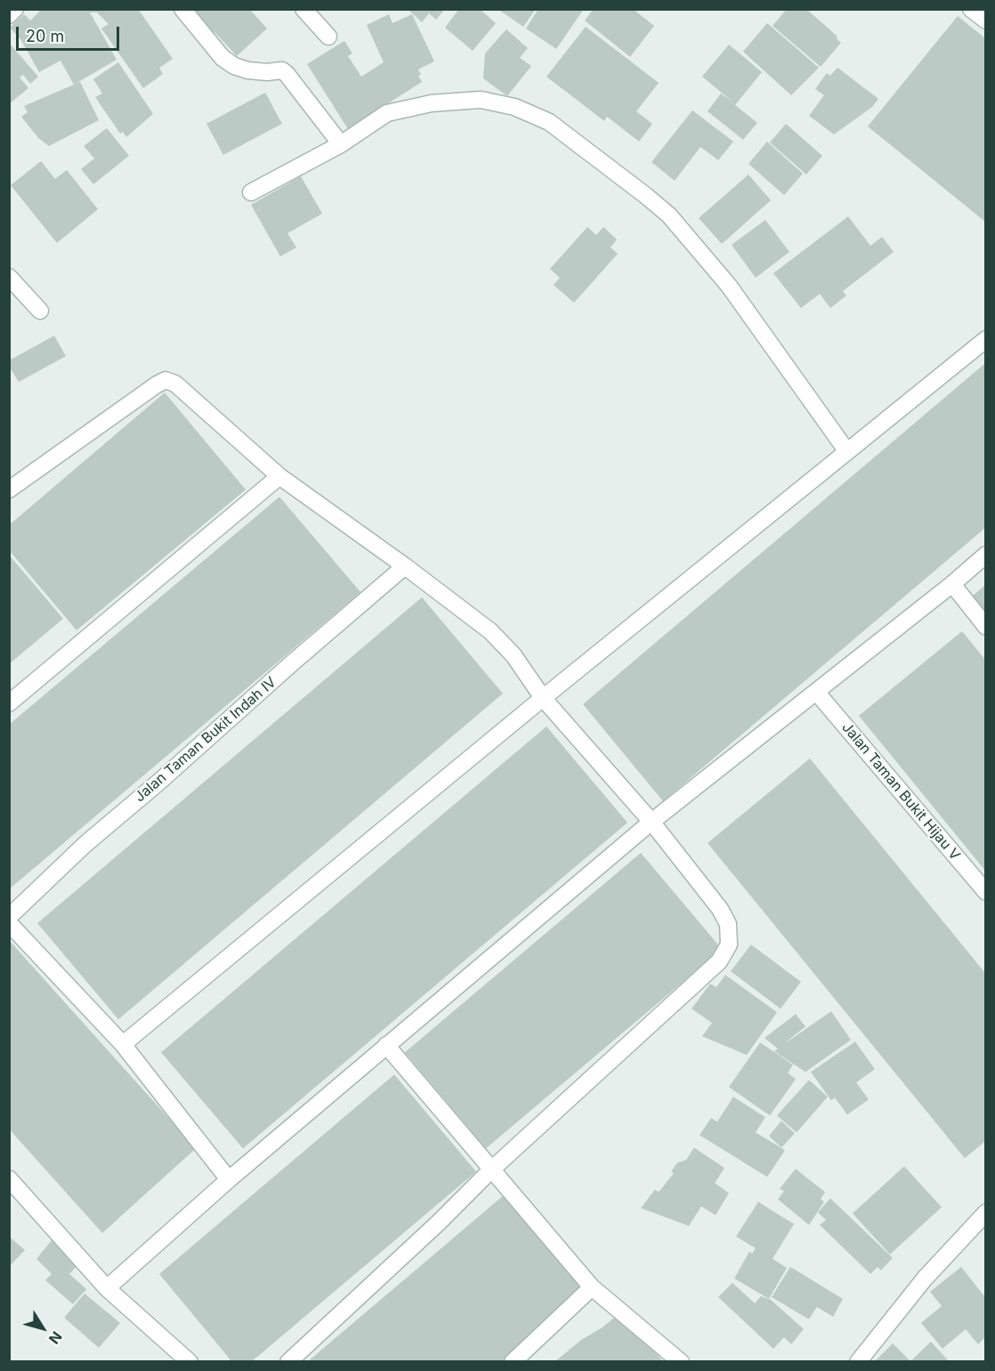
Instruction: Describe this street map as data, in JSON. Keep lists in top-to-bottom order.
{
  "streets": {
    "street": ["Jalan Taman Bukit Indah IV", "Jalan Taman Bukit Hijau V"]
  },
  "scale_bar": "20 m",
  "north": "bottom right"
}
